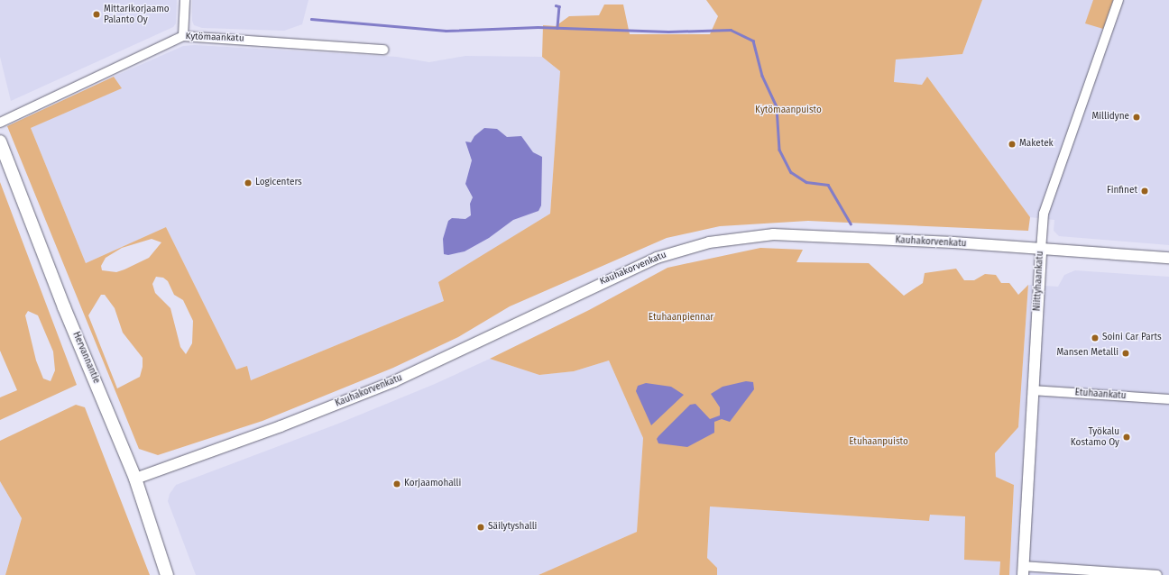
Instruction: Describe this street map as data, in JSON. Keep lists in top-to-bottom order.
{
  "streets": {
    "main road": ["Hervannantie"],
    "street": [
      "Kytömaankatu",
      "Kauhakorvenkatu",
      "Niittyhaankatu",
      "Etuhaankatu"
    ]
  },
  "crossings": [
    ["Kauhakorvenkatu", "Niittyhaankatu"],
    ["Kauhakorvenkatu", "Hervannantie"],
    ["Niittyhaankatu", "Etuhaankatu"]
  ],
  "parks": ["Kytömaanpuisto", "Etuhaanpiennar", "Etuhaanpuisto"],
  "places": [
    "Mittarikorjaamo Palanto Oy",
    "Millidyne",
    "Maketek",
    "Logicenters",
    "Finfinet",
    "Soini Car Parts",
    "Mansen Metalli",
    "Työkalu Kostamo Oy",
    "Korjaamohalli",
    "Säilytyshalli"
  ]
}
